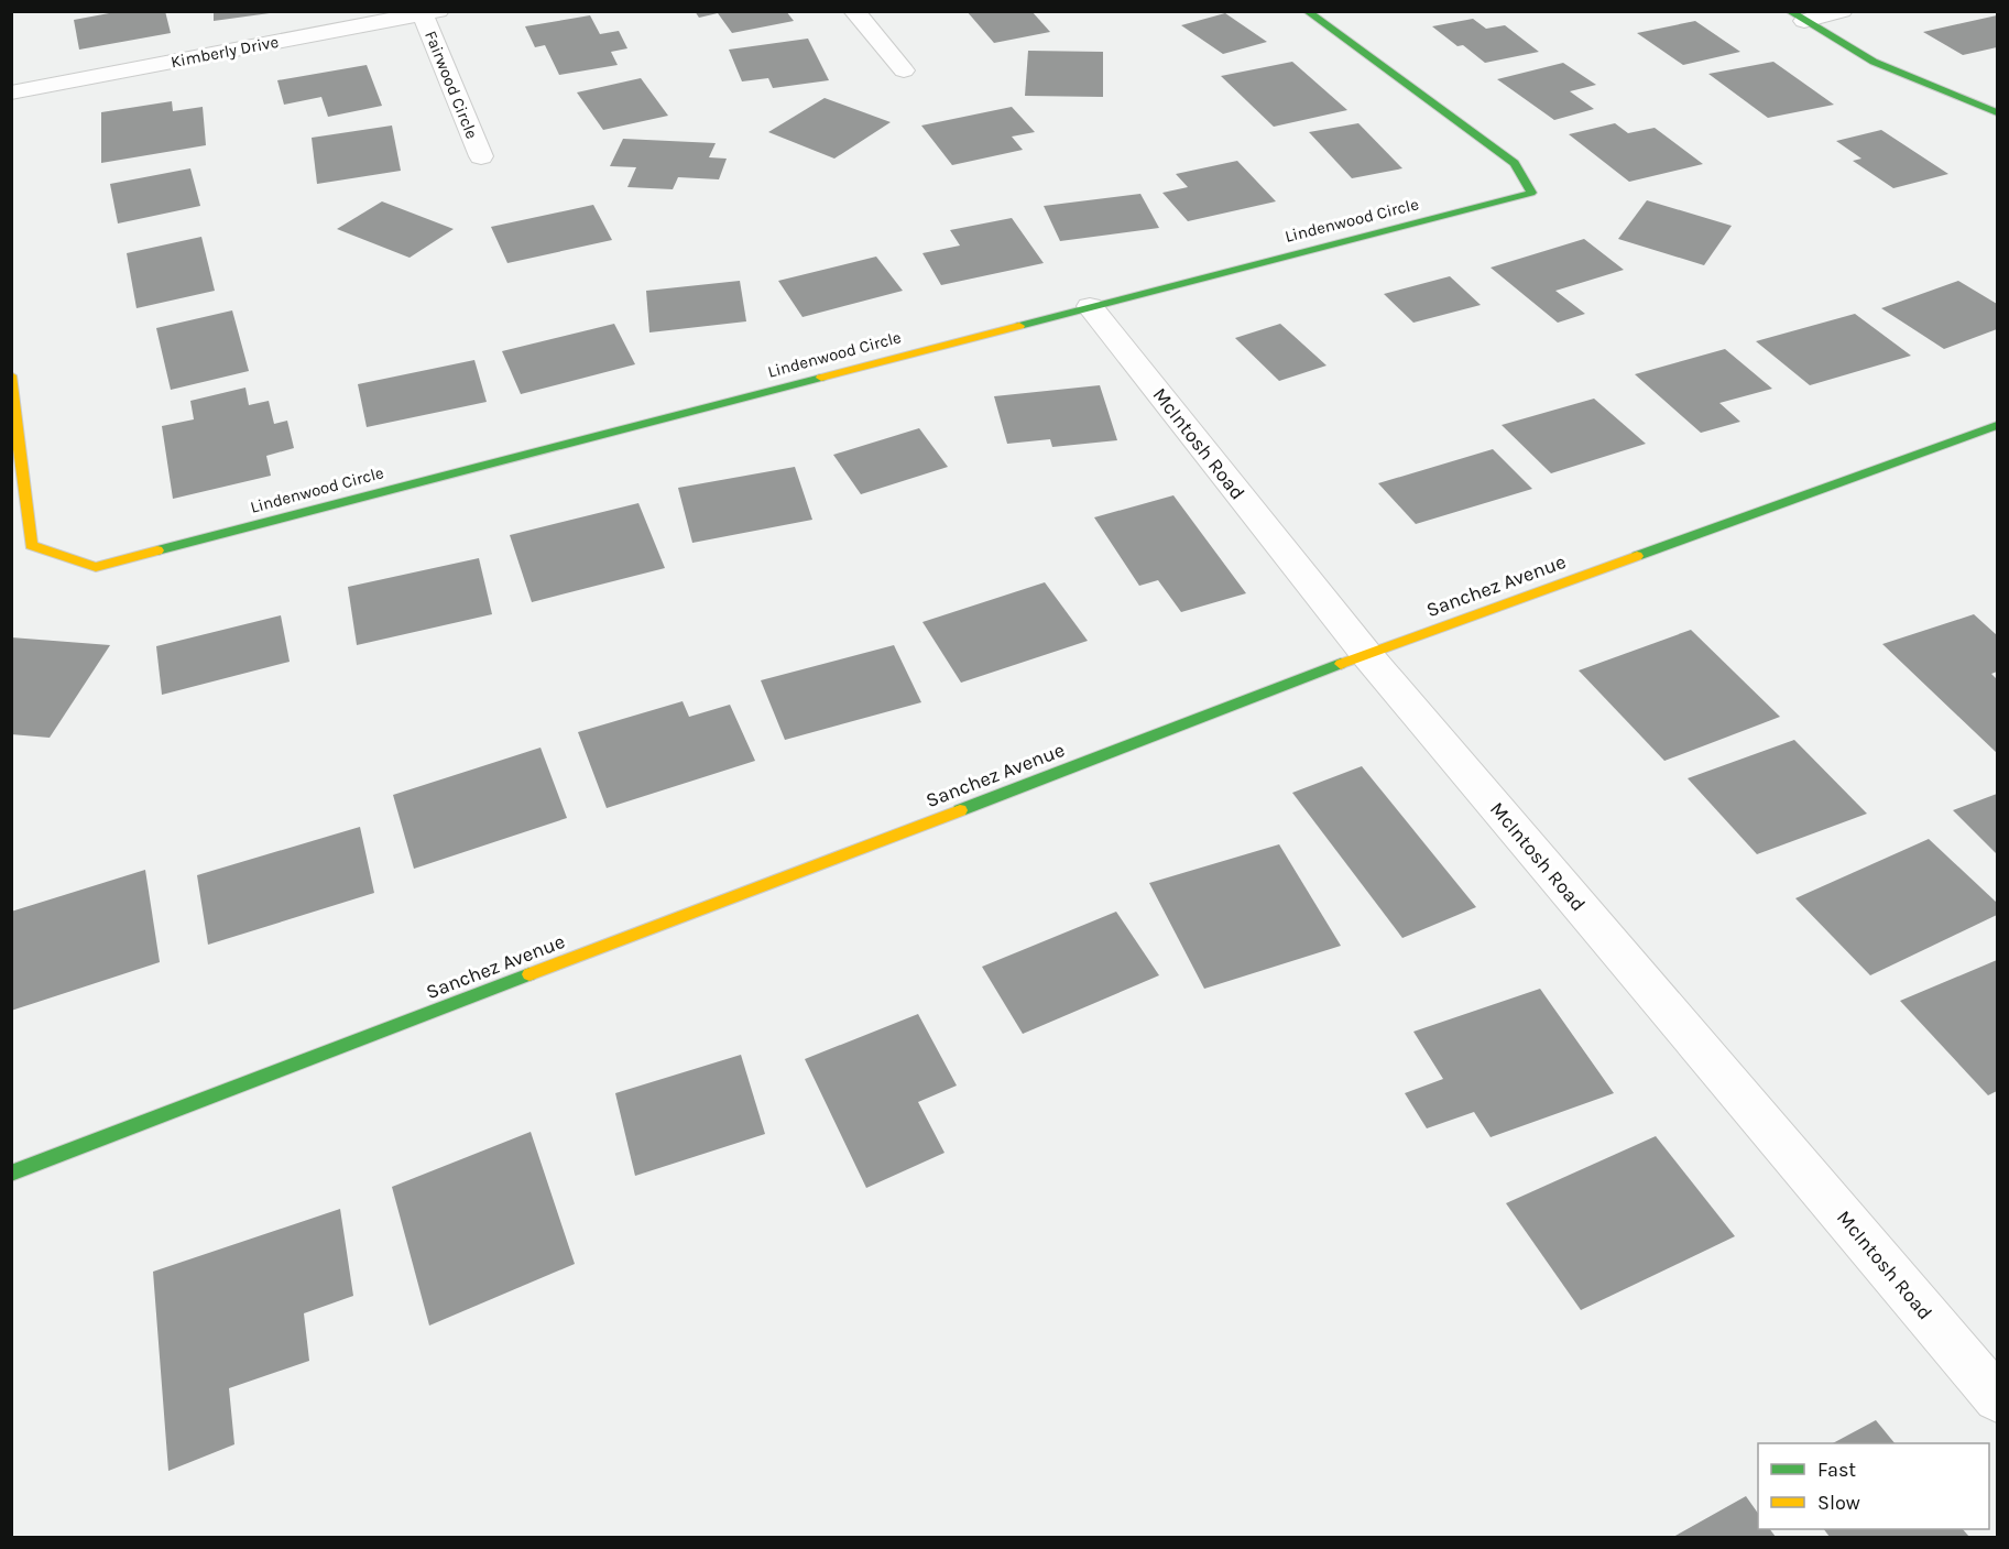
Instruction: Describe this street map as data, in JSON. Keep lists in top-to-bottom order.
{
  "streets": {
    "street": [
      "Kimberly Drive",
      "Fairwood Circle",
      "Lindenwood Circle",
      "McIntosh Road",
      "Sanchez Avenue"
    ]
  },
  "crossings": [
    ["Kimberly Drive", "Fairwood Circle"],
    ["Lindenwood Circle", "McIntosh Road"],
    ["McIntosh Road", "Sanchez Avenue"]
  ],
  "legend": ["Fast", "Slow"]
}
